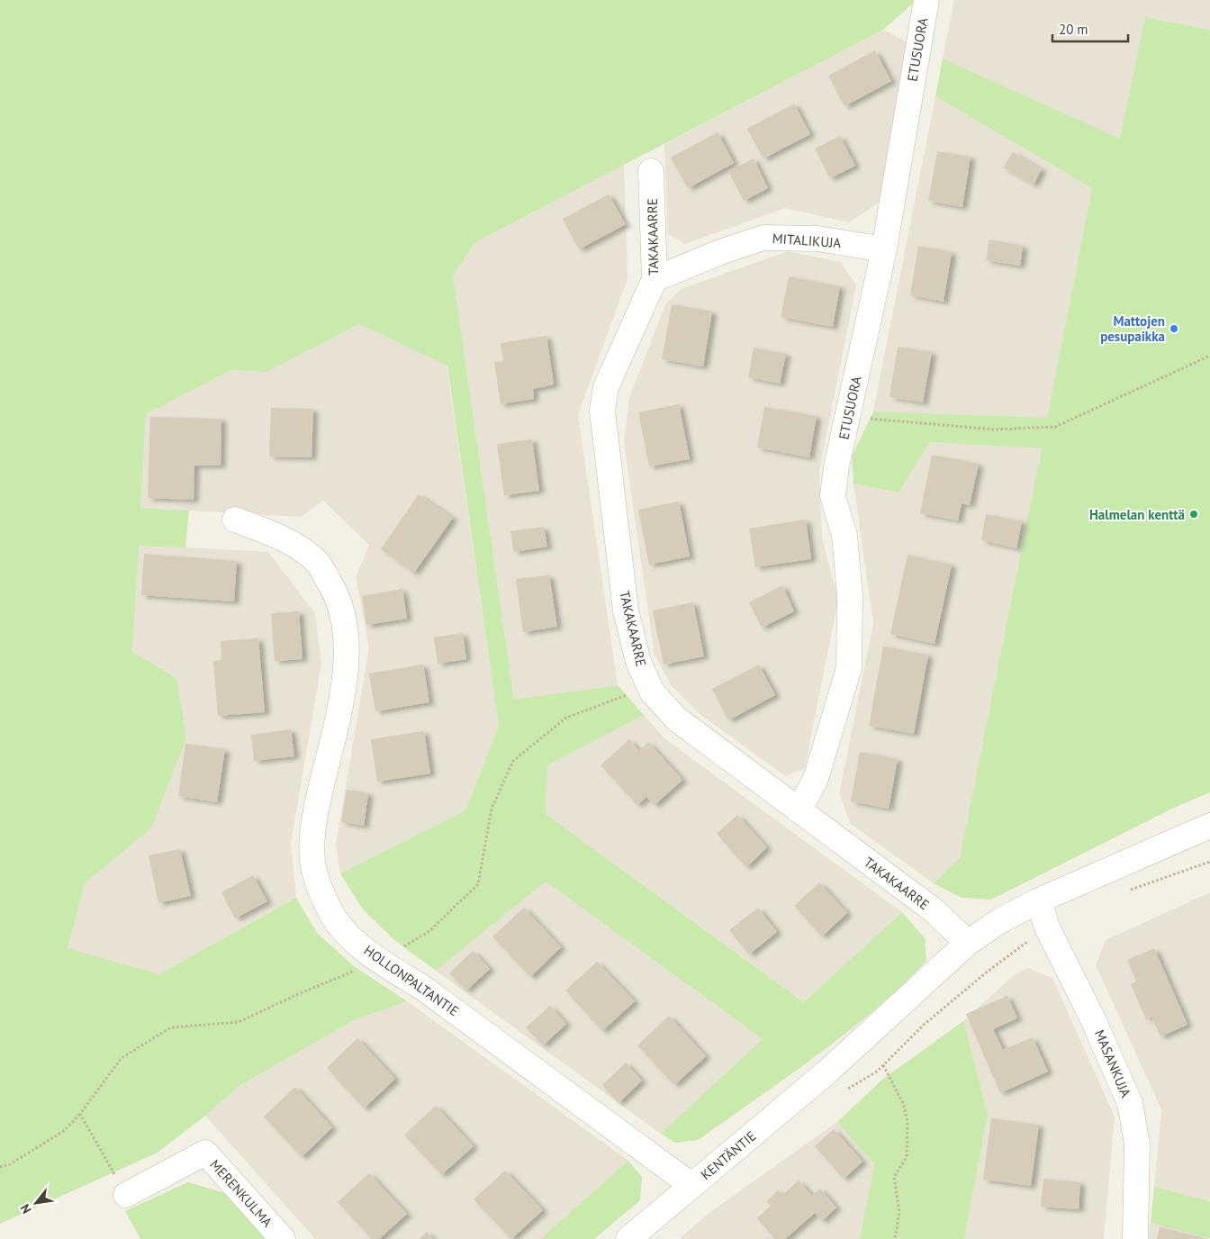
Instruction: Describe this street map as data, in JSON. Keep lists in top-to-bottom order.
{
  "streets": {
    "street": [
      "ETUSUORA",
      "TAKAKAARRE",
      "MITALIKUJA",
      "HOLLONPALTANTIE",
      "MASANKUJA",
      "KENTÄNTIE",
      "MERENKULMA"
    ]
  },
  "crossings": [
    ["ETUSUORA", "TAKAKAARRE"],
    ["ETUSUORA", "MITALIKUJA"],
    ["TAKAKAARRE", "MITALIKUJA"],
    ["TAKAKAARRE", "KENTÄNTIE"],
    ["HOLLONPALTANTIE", "KENTÄNTIE"]
  ],
  "places": ["Mattojen pesupaikka", "Halmelan kenttä"],
  "scale_bar": "20 m",
  "north": "bottom left"
}
